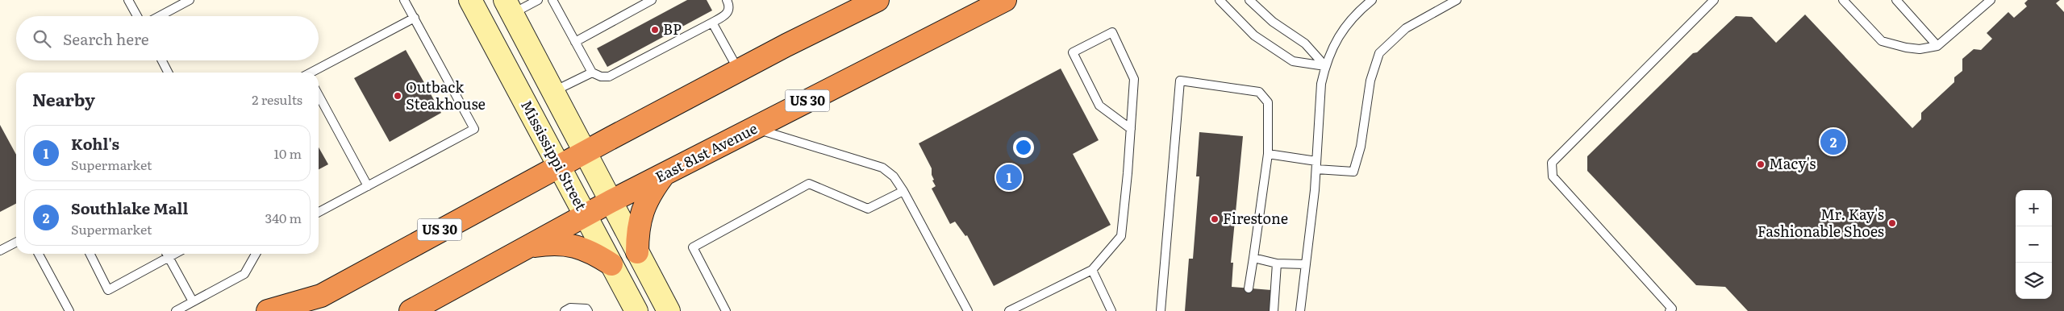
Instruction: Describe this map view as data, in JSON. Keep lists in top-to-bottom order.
{
  "streets": {
    "highway": ["US 30", "East 81st Avenue"],
    "street": ["Mississippi Street"]
  },
  "crossings": [
    ["US 30", "Mississippi Street"],
    ["East 81st Avenue", "Mississippi Street"]
  ],
  "places": [
    "BP",
    "Outback Steakhouse",
    "Macy's",
    "Firestone",
    "Mr. Kay's Fashionable Shoes"
  ],
  "page": {
    "search": "Search here",
    "heading": ["Nearby", "2 results"],
    "list": [
      {
        "mark": "1",
        "name": "Kohl's",
        "note": "Supermarket",
        "value": "10 m"
      },
      {
        "mark": "2",
        "name": "Southlake Mall",
        "note": "Supermarket",
        "value": "340 m"
      }
    ],
    "pins": ["2", "1"],
    "map_buttons": ["+", "−"]
  }
}
